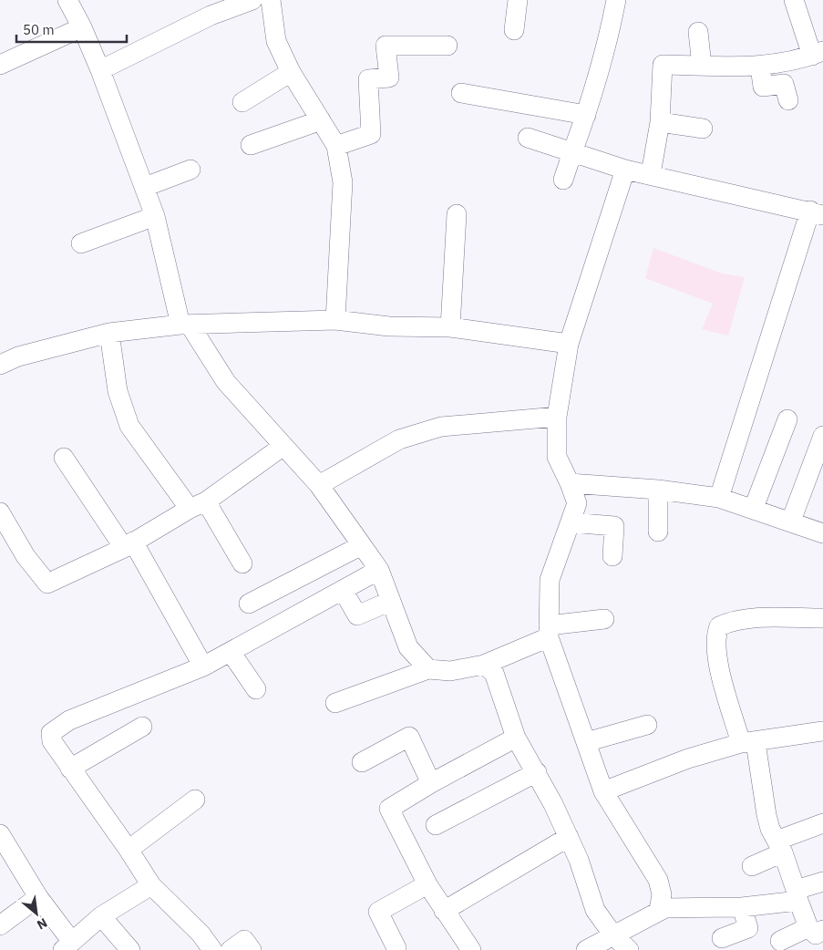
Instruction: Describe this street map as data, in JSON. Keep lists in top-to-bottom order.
{
  "scale_bar": "50 m",
  "north": "bottom right"
}
